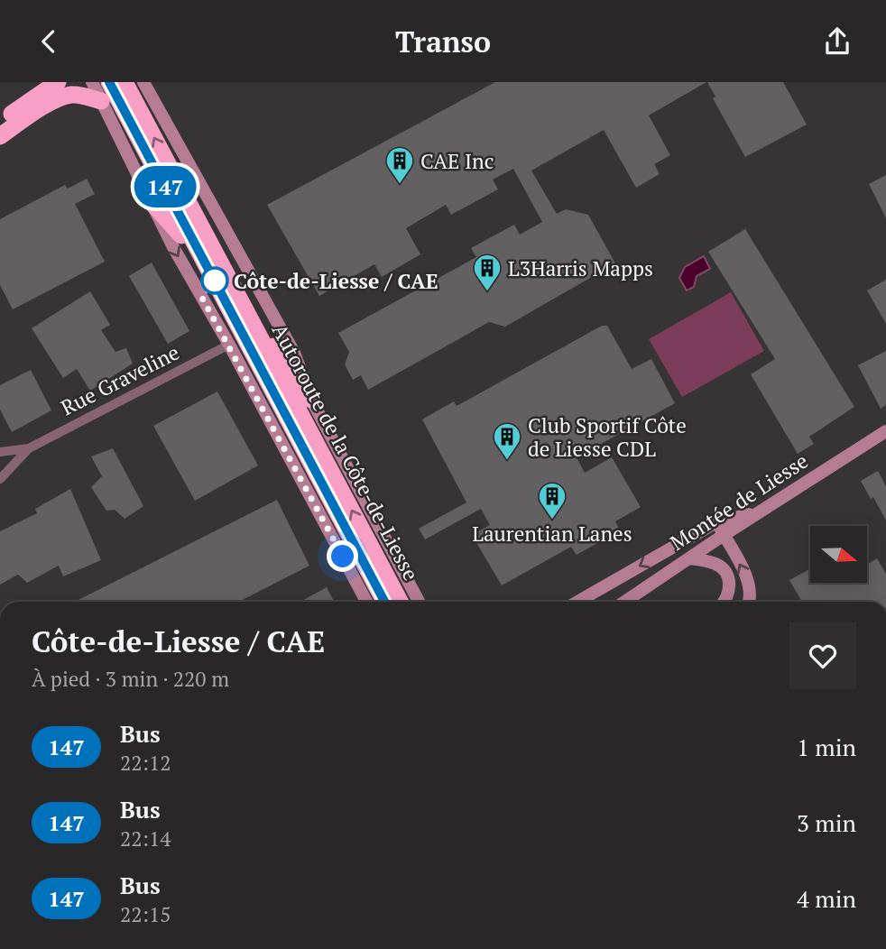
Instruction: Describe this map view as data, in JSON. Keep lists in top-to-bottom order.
{
  "streets": {
    "highway": ["Autoroute de la Côte-de-Liesse"],
    "main road": ["Montée de Liesse"],
    "street": ["Rue Graveline"]
  },
  "places": {
    "building": [
      "CAE Inc",
      "L3Harris Mapps",
      "Club Sportif Côte de Liesse CDL",
      "Laurentian Lanes"
    ],
    "other": ["Côte-de-Liesse / CAE"]
  },
  "lines": ["bus line 147"],
  "north": "right",
  "page": {
    "header": "Transo",
    "on_map": "147",
    "heading": ["Côte-de-Liesse / CAE", "À pied · 3 min · 220 m"],
    "list": [
      {
        "mark": "147",
        "name": "Bus",
        "note": "22:12",
        "value": "1 min"
      },
      {
        "mark": "147",
        "name": "Bus",
        "note": "22:14",
        "value": "3 min"
      },
      {
        "mark": "147",
        "name": "Bus",
        "note": "22:15",
        "value": "4 min"
      }
    ]
  }
}
